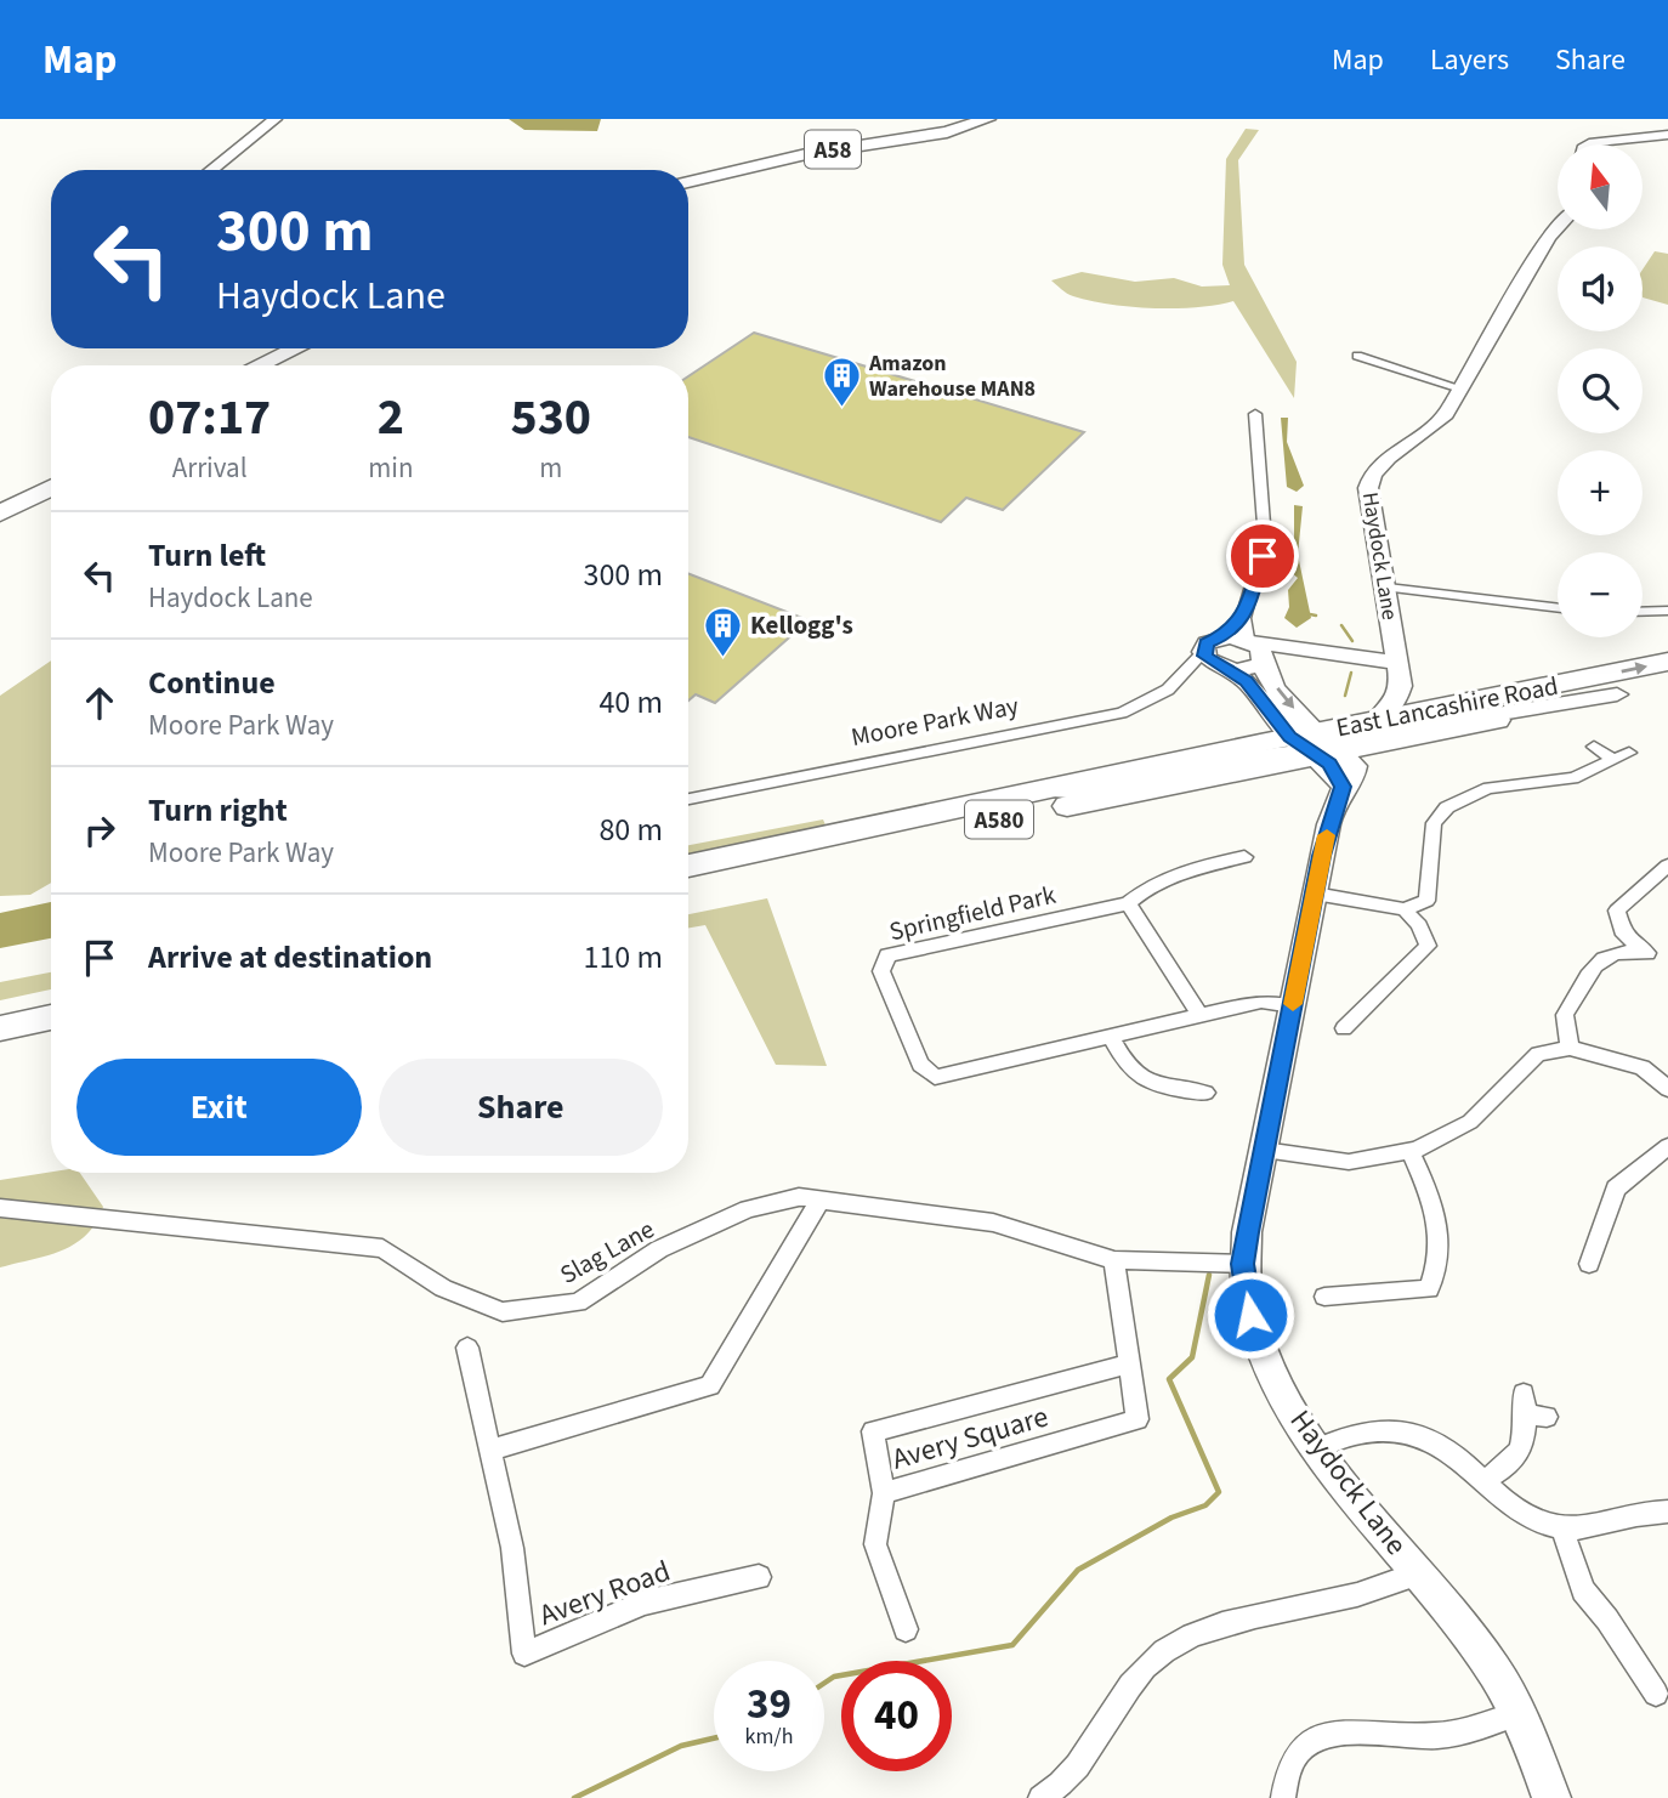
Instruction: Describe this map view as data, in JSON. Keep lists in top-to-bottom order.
{
  "streets": {
    "highway": ["A58", "East Lancashire Road", "A580"],
    "street": [
      "Haydock Lane",
      "Moore Park Way",
      "Springfield Park",
      "Slag Lane",
      "Avery Square",
      "Avery Road"
    ]
  },
  "crossings": [
    ["Haydock Lane", "East Lancashire Road"],
    ["Haydock Lane", "Springfield Park"],
    ["Haydock Lane", "Slag Lane"],
    ["Slag Lane", "Avery Square"]
  ],
  "places": {
    "building": ["Amazon Warehouse MAN8", "Kellogg's"]
  },
  "north": "top",
  "page": {
    "header": "Map",
    "nav": ["Map", "Layers", "Share"],
    "map_buttons": ["+", "−"],
    "turn": ["300 m", "Haydock Lane"],
    "eta": [
      "07:17",
      "Arrival",
      "2",
      "min",
      "530",
      "m"
    ],
    "list": [
      {
        "name": "Turn left",
        "note": "Haydock Lane",
        "value": "300 m"
      },
      {
        "name": "Continue",
        "note": "Moore Park Way",
        "value": "40 m"
      },
      {
        "name": "Turn right",
        "note": "Moore Park Way",
        "value": "80 m"
      },
      {
        "name": "Arrive at destination",
        "value": "110 m"
      }
    ],
    "buttons": ["Exit", "Share"],
    "speed": "39 km/h",
    "limit": "40"
  }
}
